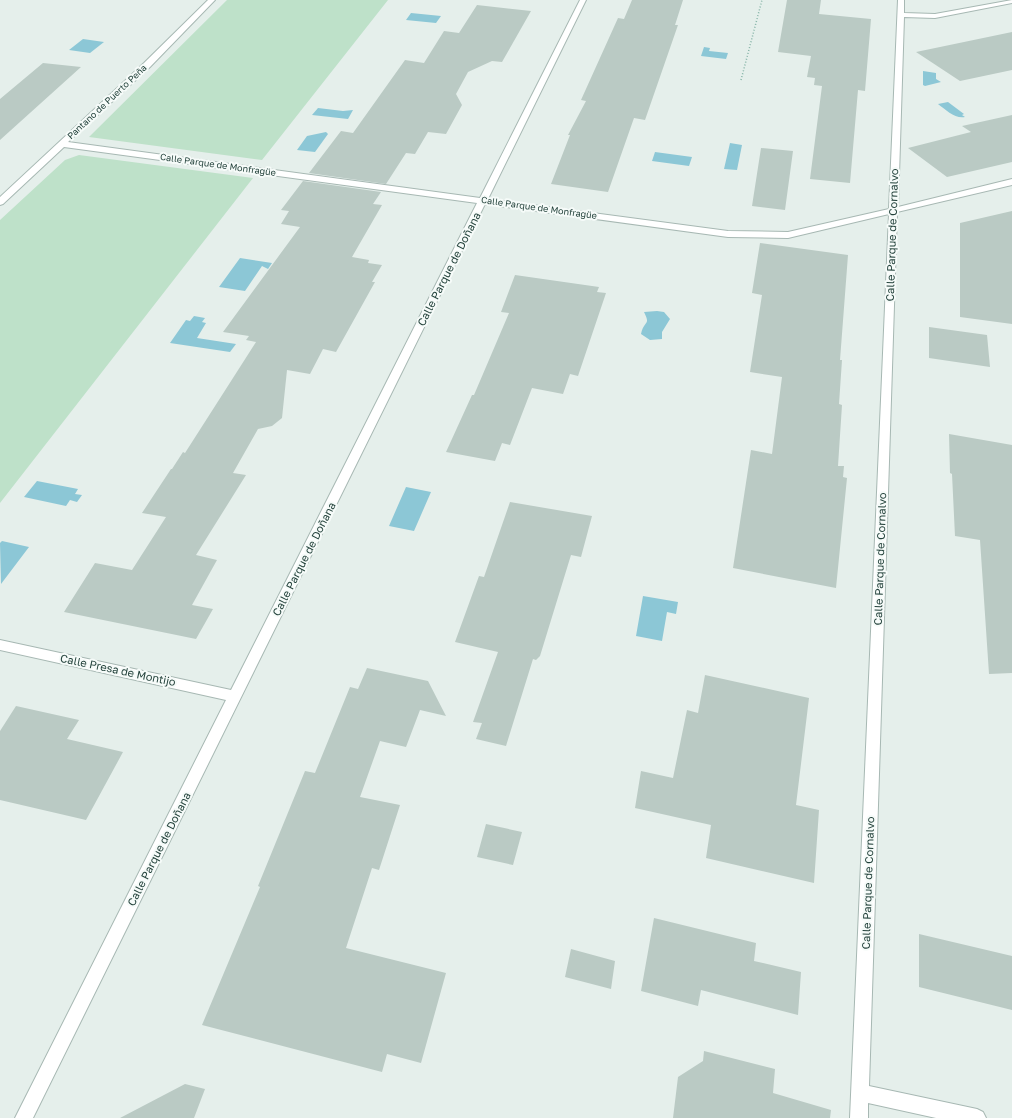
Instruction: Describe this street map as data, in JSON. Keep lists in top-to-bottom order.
{
  "streets": {
    "street": [
      "Pantano de Puerto Peña",
      "Calle Parque de Monfragüe",
      "Calle Parque de Cornalvo",
      "Calle Parque de Doñana",
      "Calle Presa de Montijo"
    ]
  },
  "crossings": [
    ["Pantano de Puerto Peña", "Calle Parque de Monfragüe"],
    ["Calle Parque de Monfragüe", "Calle Parque de Cornalvo"],
    ["Calle Parque de Monfragüe", "Calle Parque de Doñana"],
    ["Calle Parque de Doñana", "Calle Presa de Montijo"]
  ]
}
